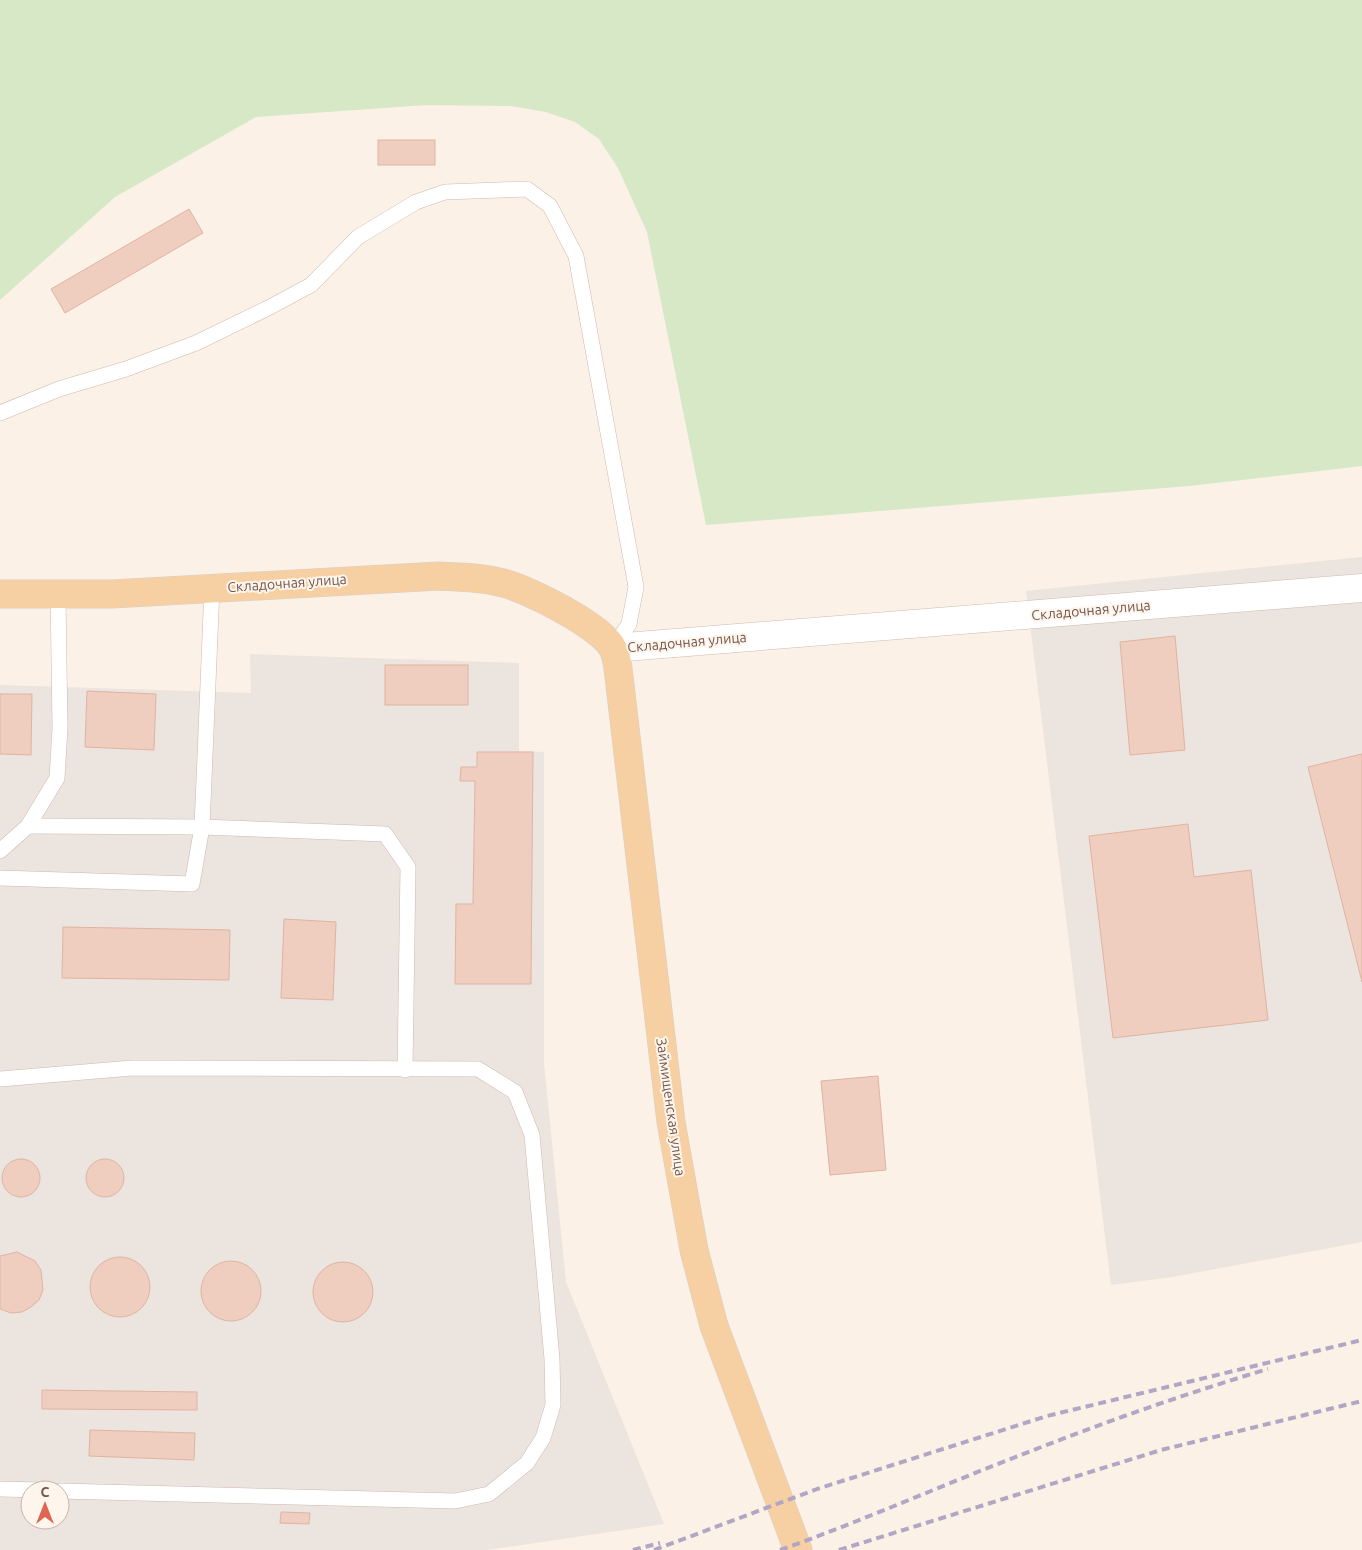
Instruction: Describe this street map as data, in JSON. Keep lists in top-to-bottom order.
{
  "streets": {
    "main road": ["Складочная улица", "Займищенская улица"]
  },
  "crossings": [
    ["Складочная улица", "Займищенская улица"]
  ],
  "north": "top"
}
